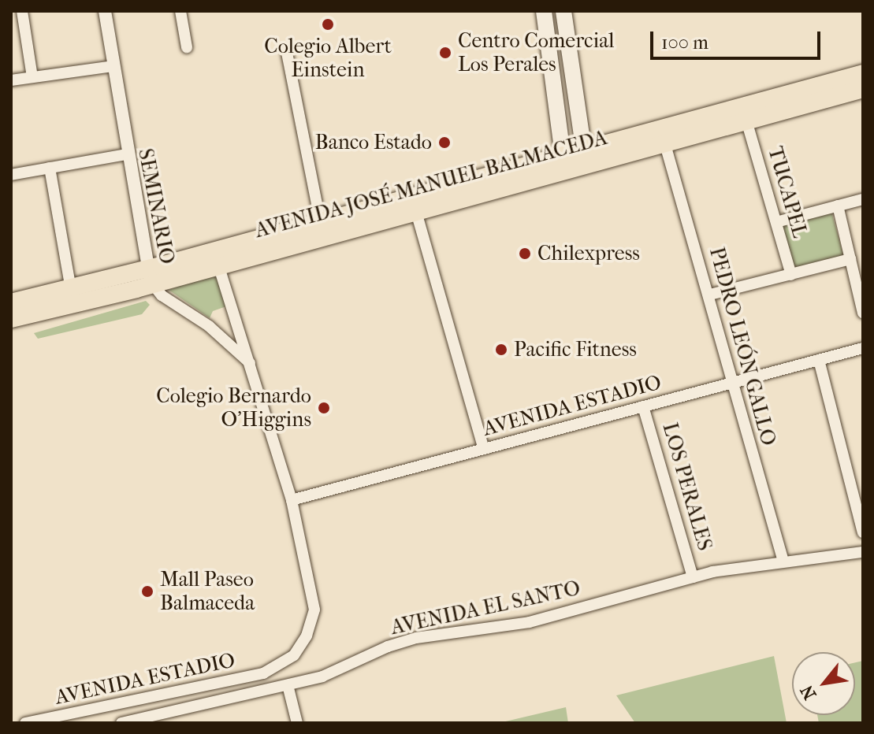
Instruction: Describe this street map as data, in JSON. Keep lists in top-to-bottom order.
{
  "streets": {
    "main road": ["AVENIDA JOSÉ MANUEL BALMACEDA"],
    "street": [
      "TUCAPEL",
      "SEMINARIO",
      "PEDRO LEÓN GALLO",
      "AVENIDA ESTADIO",
      "LOS PERALES",
      "AVENIDA EL SANTO"
    ]
  },
  "crossings": [
    ["AVENIDA JOSÉ MANUEL BALMACEDA", "TUCAPEL"],
    ["AVENIDA JOSÉ MANUEL BALMACEDA", "SEMINARIO"],
    ["AVENIDA JOSÉ MANUEL BALMACEDA", "PEDRO LEÓN GALLO"],
    ["AVENIDA JOSÉ MANUEL BALMACEDA", "AVENIDA ESTADIO"],
    ["SEMINARIO", "AVENIDA ESTADIO"],
    ["PEDRO LEÓN GALLO", "AVENIDA ESTADIO"],
    ["PEDRO LEÓN GALLO", "AVENIDA EL SANTO"],
    ["AVENIDA ESTADIO", "LOS PERALES"],
    ["LOS PERALES", "AVENIDA EL SANTO"]
  ],
  "places": [
    "Colegio Albert Einstein",
    "Centro Comercial Los Perales",
    "Banco Estado",
    "Chilexpress",
    "Pacific Fitness",
    "Colegio Bernardo O'Higgins",
    "Mall Paseo Balmaceda"
  ],
  "scale_bar": "100 m",
  "north": "bottom left"
}
